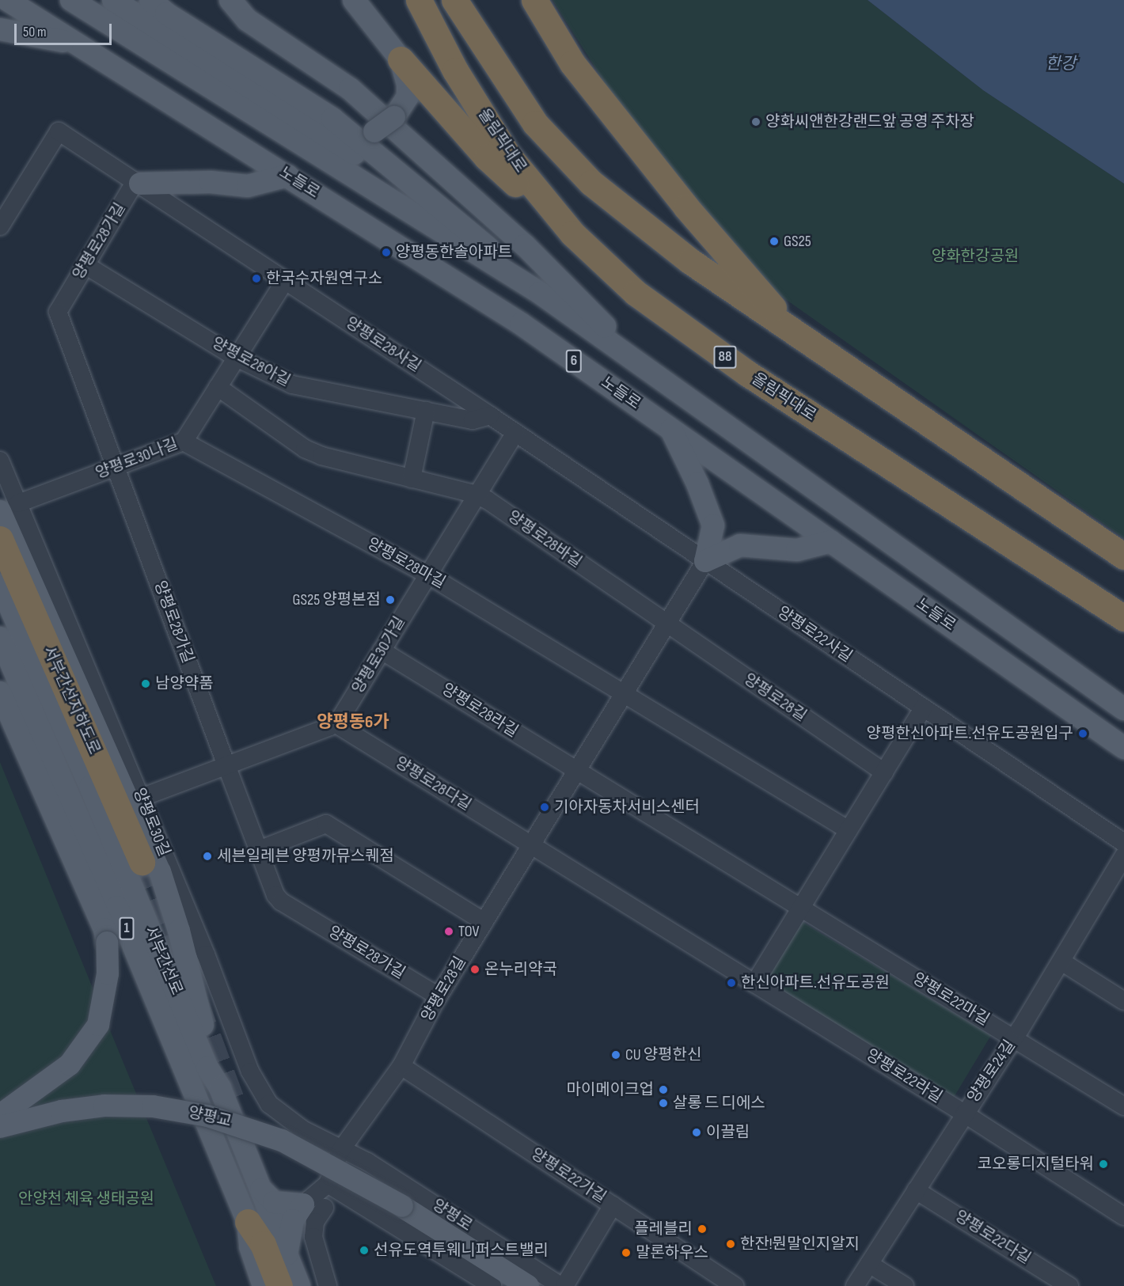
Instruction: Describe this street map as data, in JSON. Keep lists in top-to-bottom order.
{
  "streets": {
    "highway": ["올림픽대로", "88", "서부간선지하도로"],
    "main road": [
      "노들로",
      "6",
      "1",
      "서부간선로",
      "양평교",
      "양평로"
    ],
    "street": [
      "양평로28가길",
      "양평로28사길",
      "양평로28아길",
      "양평로30나길",
      "양평로28바길",
      "양평로28마길",
      "양평로22사길",
      "양평로30가길",
      "양평로28길",
      "양평로28라길",
      "양평로28다길",
      "양평로30길",
      "양평로22마길",
      "양평로24길",
      "양평로22라길",
      "양평로22가길",
      "양평로22다길"
    ]
  },
  "crossings": [
    ["양평로28가길", "양평로28사길"],
    ["양평로28가길", "양평로28아길"],
    ["양평로28가길", "양평로30나길"],
    ["양평로28가길", "양평로28길"],
    ["양평로28사길", "양평로28아길"],
    ["양평로28사길", "양평로30나길"],
    ["양평로28사길", "양평로22사길"],
    ["양평로28사길", "양평로30가길"],
    ["양평로28사길", "양평로28길"],
    ["양평로28아길", "양평로30나길"],
    ["양평로30나길", "양평로28바길"],
    ["양평로30나길", "양평로28마길"],
    ["양평로30나길", "양평로30길"],
    ["양평로28바길", "양평로30가길"],
    ["양평로28바길", "양평로28길"],
    ["양평로28마길", "양평로30가길"],
    ["양평로28마길", "양평로28길"],
    ["양평로22사길", "양평로28길"],
    ["양평로30가길", "양평로28라길"],
    ["양평로30가길", "양평로28다길"],
    ["양평로28길", "양평로28라길"],
    ["양평로28길", "양평로28다길"],
    ["양평로28길", "양평로30길"],
    ["양평로28길", "양평로22마길"],
    ["양평로28길", "양평로22라길"],
    ["양평로28길", "양평로22가길"],
    ["양평로28길", "양평로"],
    ["양평로28라길", "양평로22마길"],
    ["양평로28다길", "양평로22라길"],
    ["양평로30길", "양평로"],
    ["양평로22마길", "양평로24길"],
    ["양평로24길", "양평로22라길"],
    ["양평로24길", "양평로22다길"],
    ["양평교", "양평로"]
  ],
  "districts": ["양평동6가"],
  "water": ["한강"],
  "parks": ["양화한강공원", "안양천 체육 생태공원"],
  "places": [
    "양화씨앤한강랜드앞 공영 주차장",
    "GS25",
    "양평동한솔아파트",
    "한국수자원연구소",
    "GS25 양평본점",
    "남양약품",
    "양평한신아파트.선유도공원입구",
    "기아자동차서비스센터",
    "세븐일레븐 양평까뮤스퀘점",
    "TOV",
    "온누리약국",
    "한신아파트.선유도공원",
    "CU 양평한신",
    "마이메이크업",
    "살롱 드 디에스",
    "이끌림",
    "코오롱디지털타워",
    "플레블리",
    "한잔!뭔말인지알지",
    "선유도역투웨니퍼스트밸리",
    "말론하우스"
  ],
  "scale_bar": "50 m"
}
